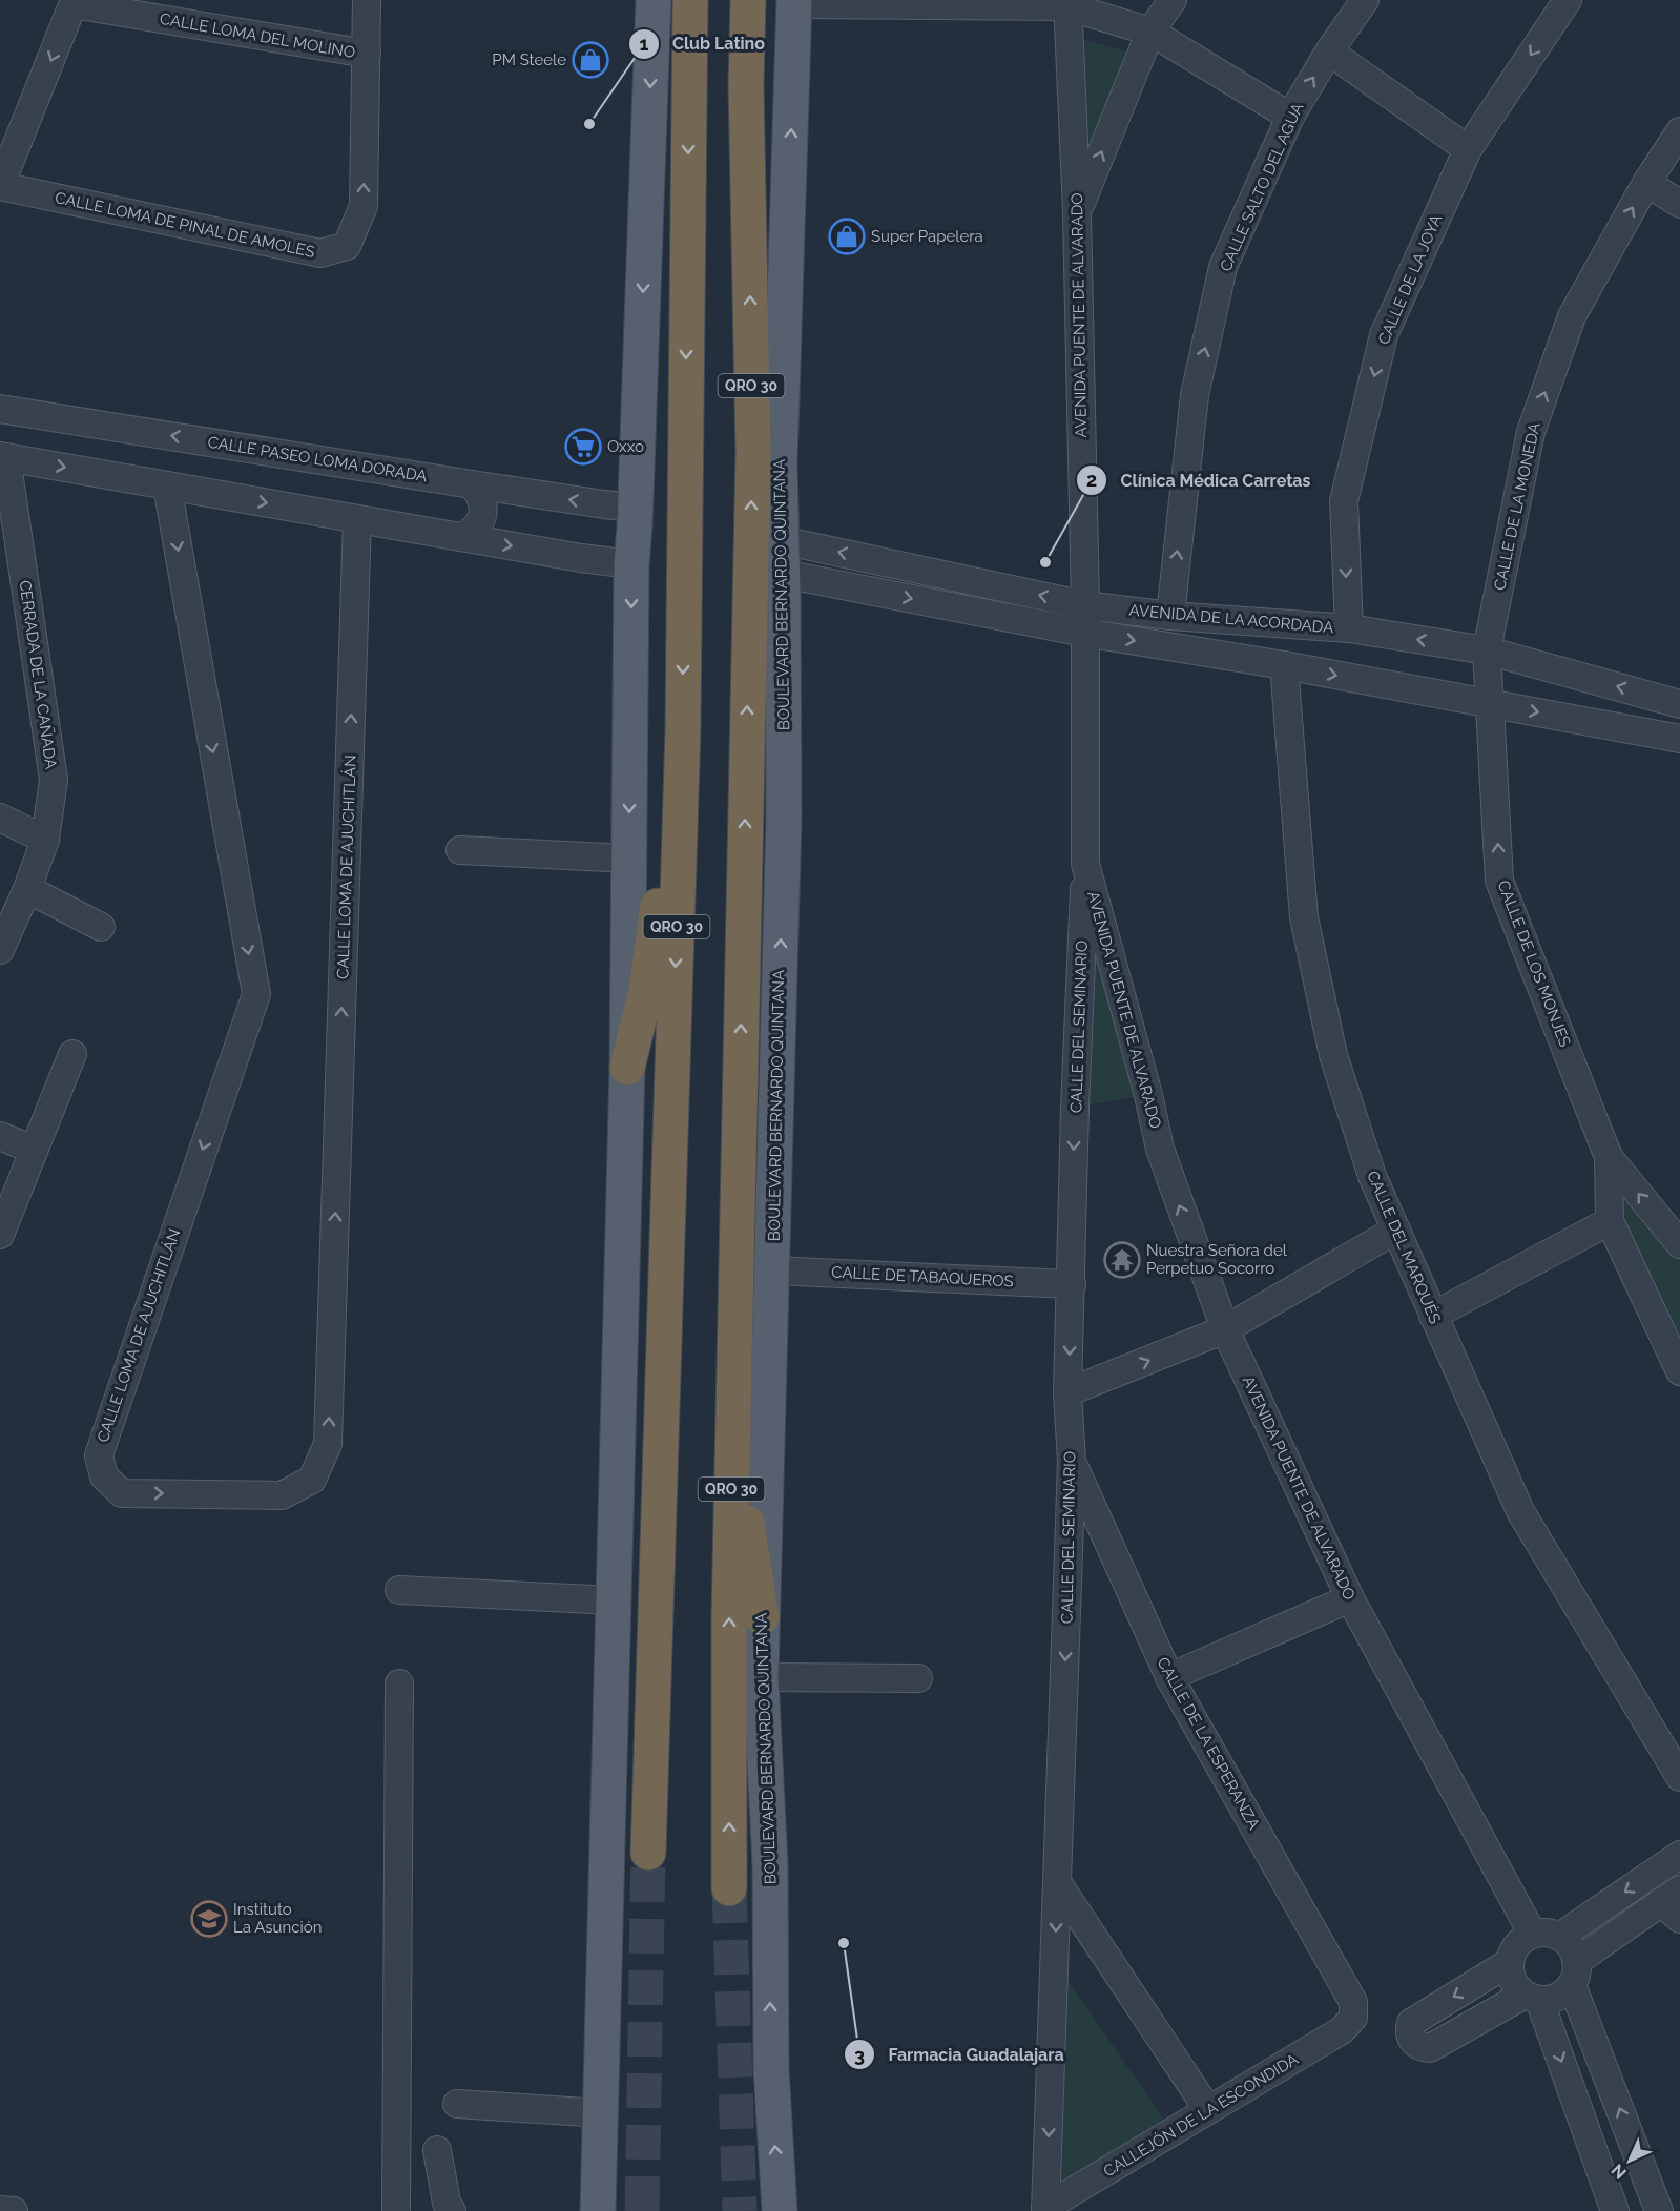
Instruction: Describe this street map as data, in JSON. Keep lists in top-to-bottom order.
{
  "streets": {
    "highway": ["QRO 30", "BOULEVARD BERNARDO QUINTANA"],
    "street": [
      "CALLE LOMA DEL MOLINO",
      "CALLE SALTO DEL AGUA",
      "CALLE LOMA DE PINAL DE AMOLES",
      "CALLE DE LA JOYA",
      "AVENIDA PUENTE DE ALVARADO",
      "CALLE PASEO LOMA DORADA",
      "CALLE DE LA MONEDA",
      "AVENIDA DE LA ACORDADA",
      "CERRADA DE LA CAÑADA",
      "CALLE LOMA DE AJUCHITLÁN",
      "CALLE DE LOS MONJES",
      "CALLE DEL SEMINARIO",
      "CALLE DEL MARQUÉS",
      "CALLE DE TABAQUEROS",
      "CALLE DE LA ESPERANZA",
      "CALLEJÓN DE LA ESCONDIDA"
    ]
  },
  "crossings": [
    ["CALLE LOMA DEL MOLINO", "CALLE LOMA DE PINAL DE AMOLES"],
    ["CALLE SALTO DEL AGUA", "AVENIDA DE LA ACORDADA"],
    ["CALLE DE LA JOYA", "AVENIDA DE LA ACORDADA"],
    ["AVENIDA PUENTE DE ALVARADO", "AVENIDA DE LA ACORDADA"],
    ["AVENIDA PUENTE DE ALVARADO", "CALLE DEL SEMINARIO"],
    ["CALLE DE LA MONEDA", "AVENIDA DE LA ACORDADA"],
    ["CALLE DE LA MONEDA", "CALLE DE LOS MONJES"],
    ["BOULEVARD BERNARDO QUINTANA", "AVENIDA DE LA ACORDADA"],
    ["BOULEVARD BERNARDO QUINTANA", "CALLE DE TABAQUEROS"],
    ["AVENIDA DE LA ACORDADA", "CALLE DE LOS MONJES"],
    ["AVENIDA DE LA ACORDADA", "CALLE DEL MARQUÉS"],
    ["CALLE DEL SEMINARIO", "CALLE DE TABAQUEROS"],
    ["CALLE DEL SEMINARIO", "CALLE DE LA ESPERANZA"],
    ["CALLE DEL SEMINARIO", "CALLEJÓN DE LA ESCONDIDA"],
    ["CALLE DE LA ESPERANZA", "CALLEJÓN DE LA ESCONDIDA"]
  ],
  "one_way": [
    "CALLE DE LA JOYA",
    "CALLE DE LA MONEDA",
    "CALLE DE LOS MONJES",
    "CALLE DEL SEMINARIO"
  ],
  "places": {
    "shop": ["PM Steele", "Super Papelera"],
    "other": ["Club Latino", "Clínica Médica Carretas", "Farmacia Guadalajara"],
    "supermarket": ["Oxxo"],
    "temple": ["Nuestra Señora del Perpetuo Socorro"],
    "school or university": ["Instituto La Asunción"]
  },
  "north": "bottom left"
}
